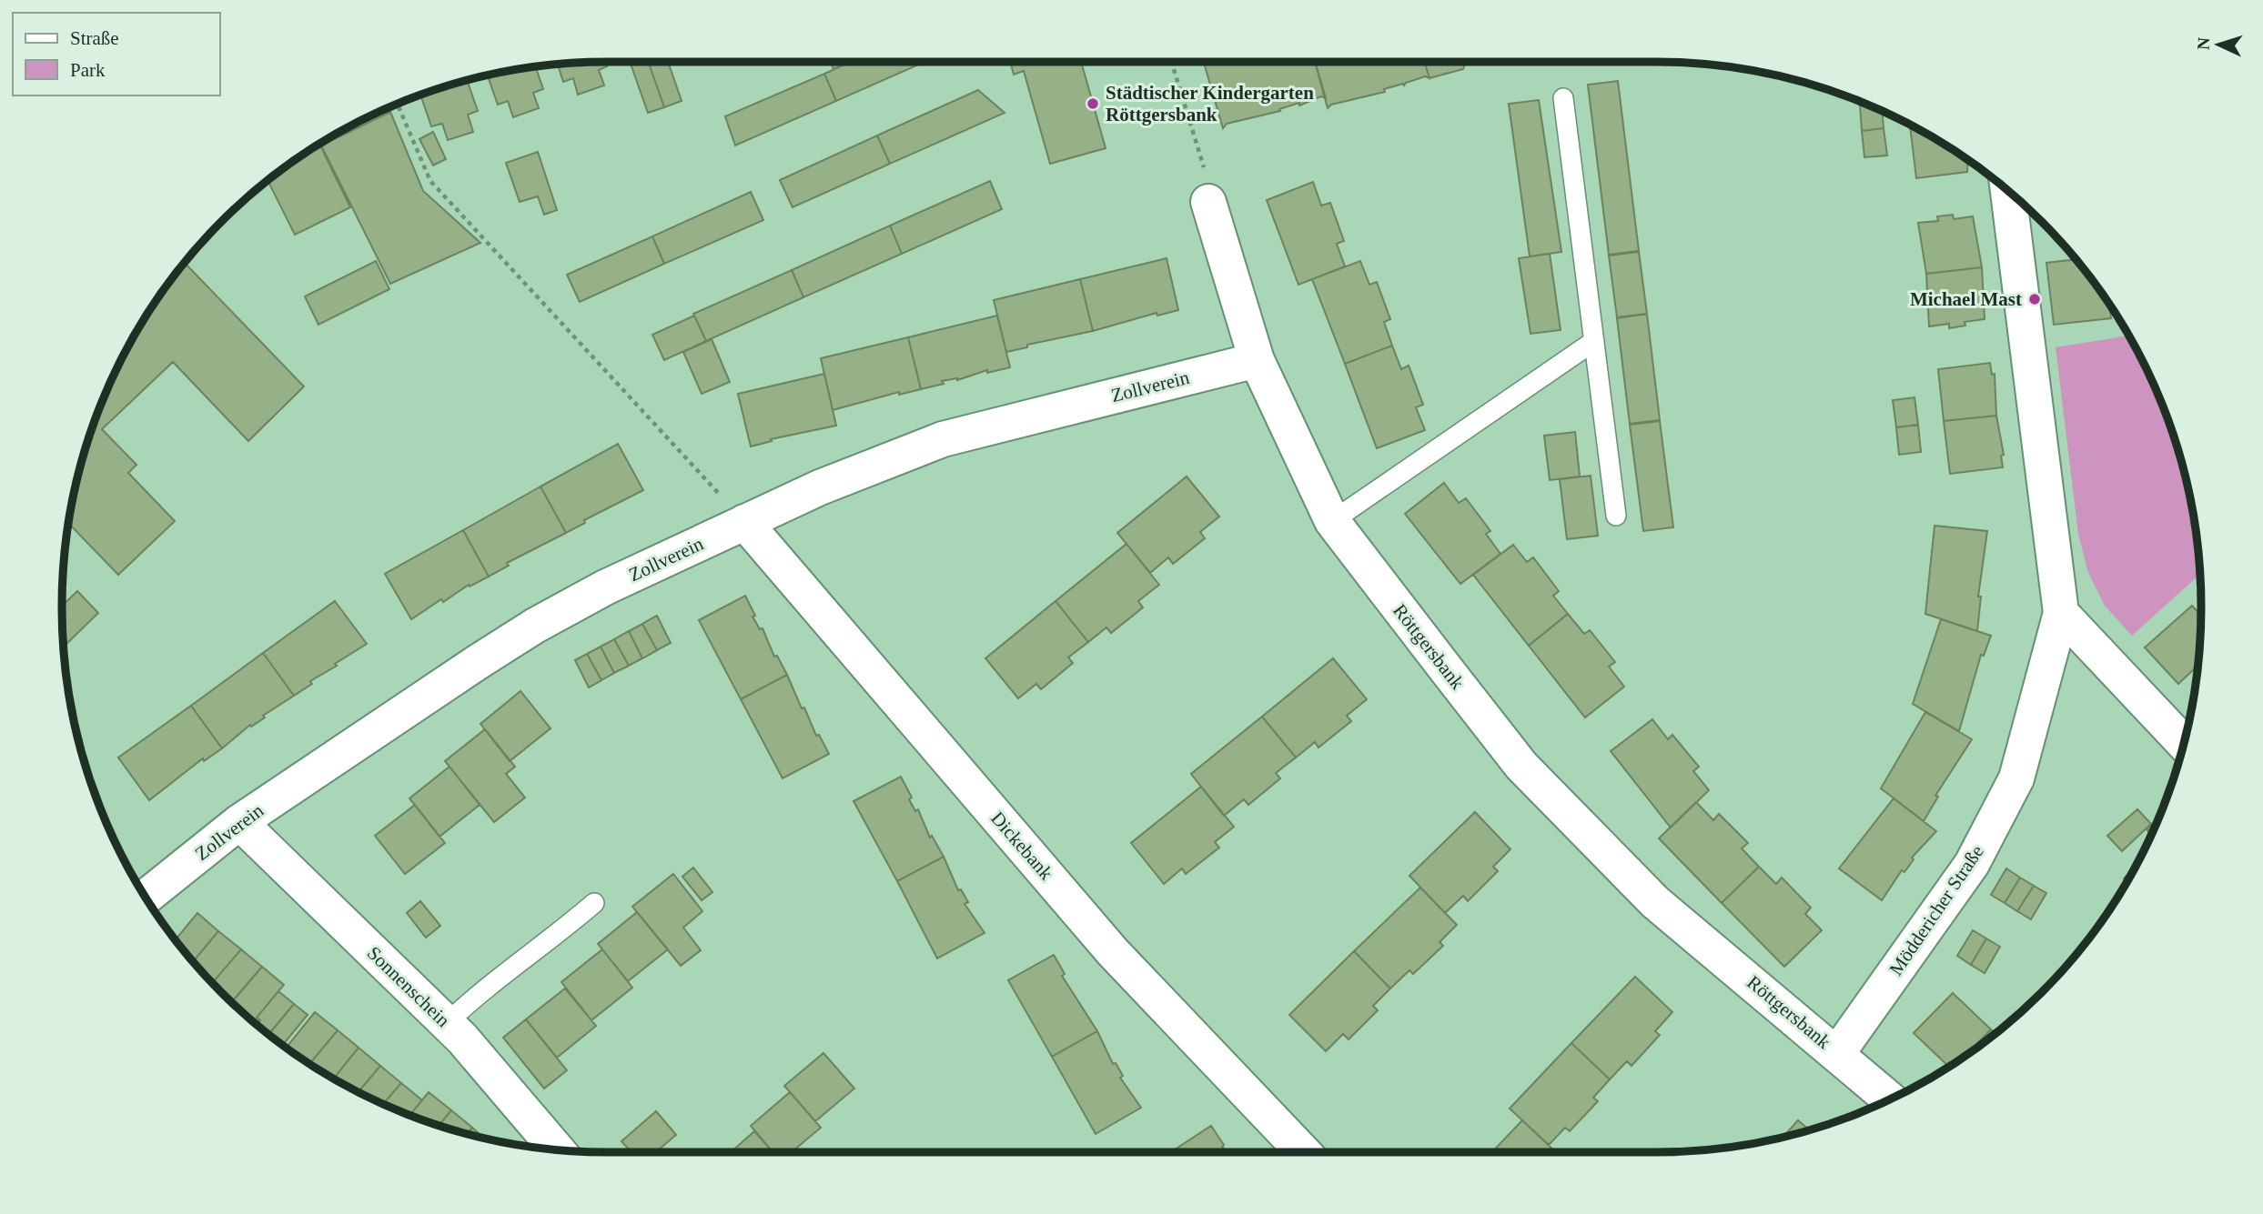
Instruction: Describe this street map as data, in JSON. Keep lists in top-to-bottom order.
{
  "streets": {
    "street": [
      "Zollverein",
      "Röttgersbank",
      "Dickebank",
      "Möddericher Straße",
      "Sonnenschein"
    ]
  },
  "crossings": [
    ["Zollverein", "Röttgersbank"],
    ["Zollverein", "Dickebank"],
    ["Zollverein", "Sonnenschein"],
    ["Röttgersbank", "Möddericher Straße"]
  ],
  "places": ["Städtischer Kindergarten Röttgersbank", "Michael Mast"],
  "legend": ["Straße", "Park"],
  "north": "left"
}
